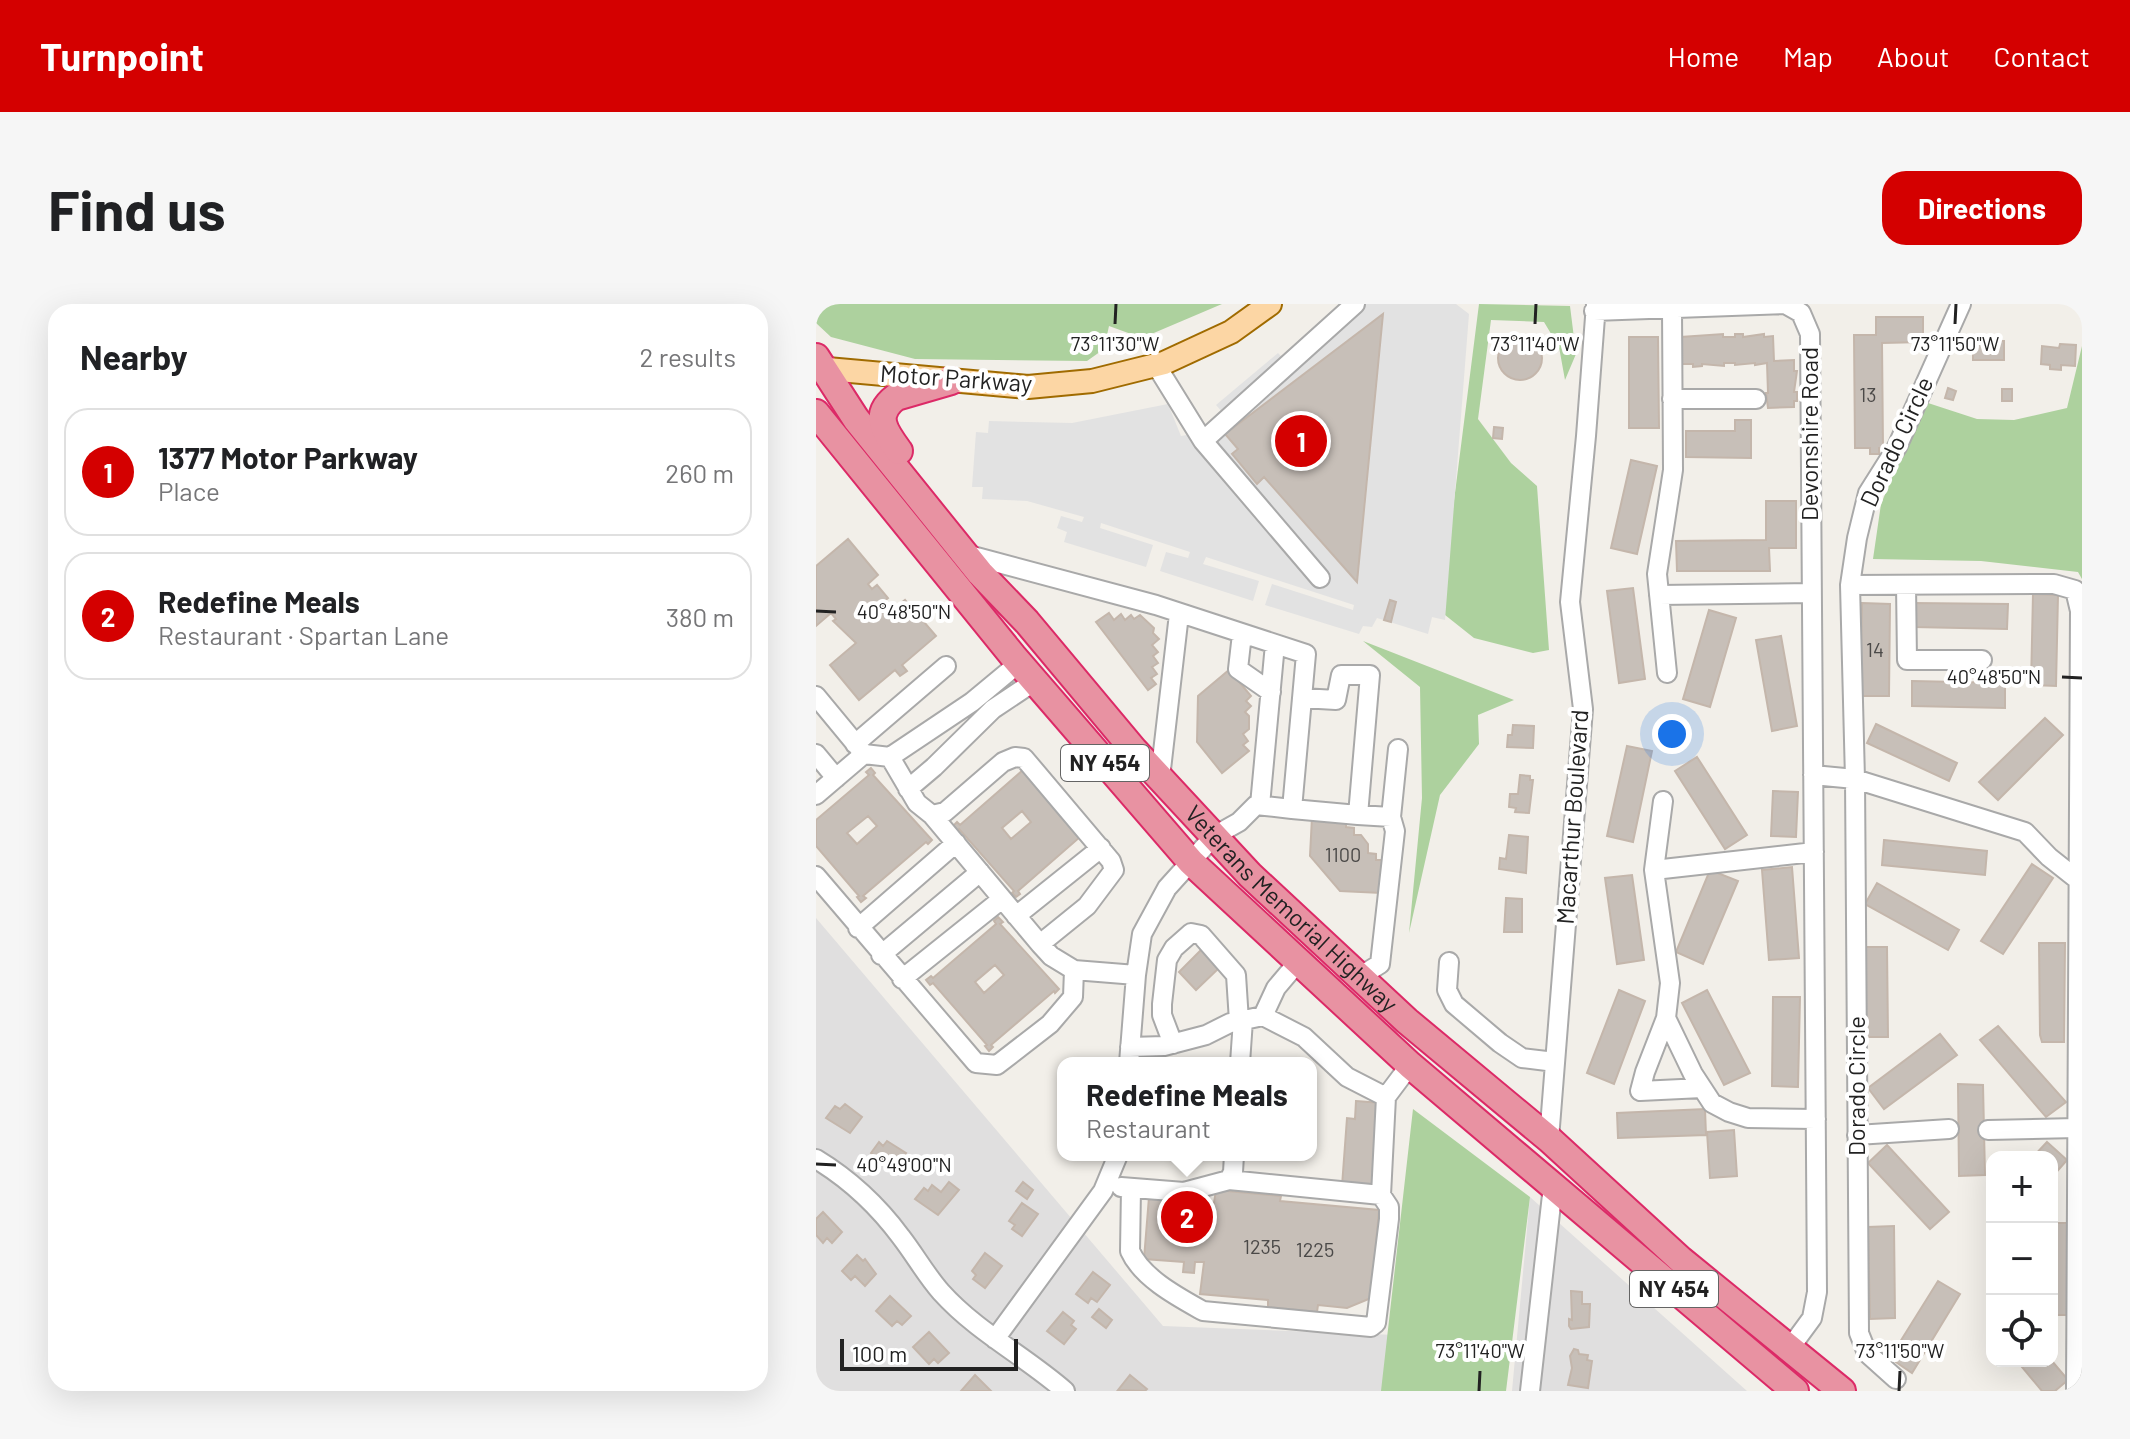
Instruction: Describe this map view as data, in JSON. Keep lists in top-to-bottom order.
{
  "streets": {
    "highway": ["NY 454", "Veterans Memorial Highway"],
    "main road": ["Motor Parkway"],
    "street": ["Devonshire Road", "Dorado Circle", "Macarthur Boulevard"]
  },
  "crossings": [
    ["Motor Parkway", "Veterans Memorial Highway"],
    ["Devonshire Road", "Macarthur Boulevard"],
    ["Devonshire Road", "Veterans Memorial Highway"],
    ["Macarthur Boulevard", "Veterans Memorial Highway"]
  ],
  "house_numbers": [
    "13",
    "14",
    "1100",
    "1235",
    "1225"
  ],
  "scale_bar": "100 m",
  "page": {
    "header": "Turnpoint",
    "nav": [
      "Home",
      "Map",
      "About",
      "Contact"
    ],
    "buttons": "Directions",
    "title": "Find us",
    "heading": ["Nearby", "2 results"],
    "list": [
      {
        "mark": "1",
        "name": "1377 Motor Parkway",
        "note": "Place",
        "value": "260 m"
      },
      {
        "mark": "2",
        "name": "Redefine Meals",
        "note": "Restaurant · Spartan Lane",
        "value": "380 m"
      }
    ],
    "pins": ["1", "2"],
    "popup": ["Redefine Meals", "Restaurant"],
    "map_buttons": ["+", "−"],
    "scale": "100 m"
  },
  "coordinates": [
    "73°11'30\"W",
    "73°11'40\"W",
    "73°11'50\"W",
    "40°48'50\"N",
    "40°49'00\"N"
  ]
}
